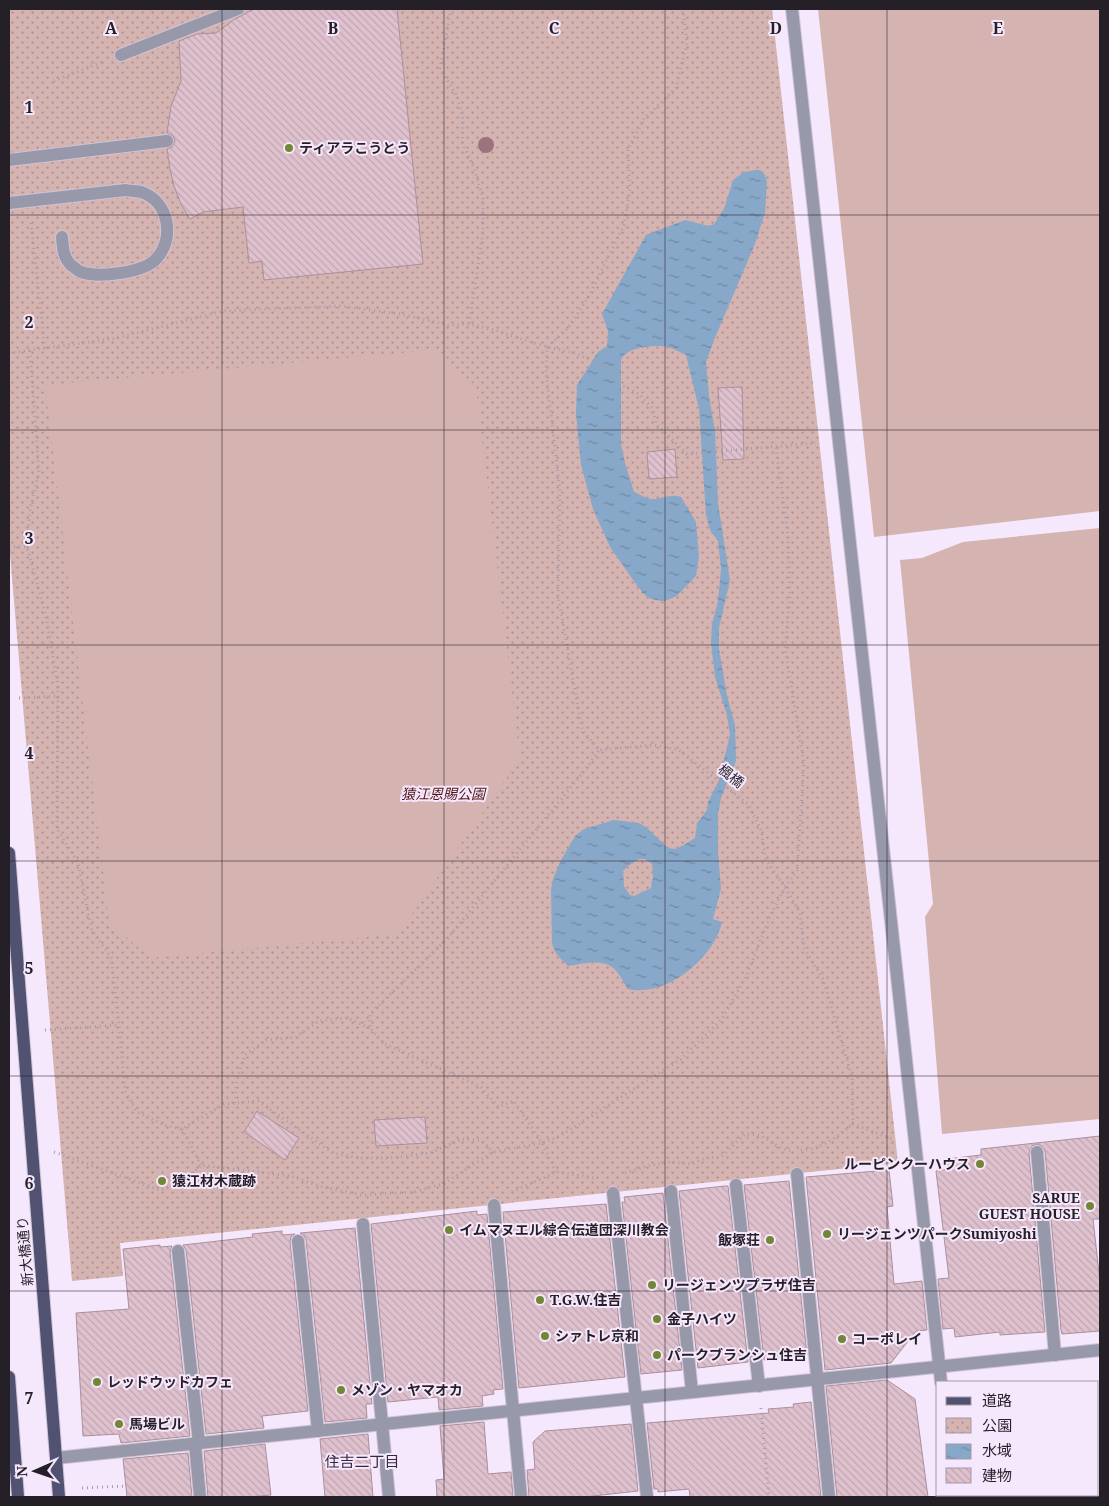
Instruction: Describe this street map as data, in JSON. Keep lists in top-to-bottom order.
{
  "streets": {
    "main road": ["新大橋通り"],
    "path": ["楓橋"]
  },
  "districts": ["住吉二丁目"],
  "parks": ["猿江恩賜公園"],
  "places": [
    "ティアラこうとう",
    "ルーピンクーハウス",
    "猿江材木蔵跡",
    "SARUE GUEST HOUSE",
    "イムマヌエル綜合伝道団深川教会",
    "リージェンツパークSumiyoshi",
    "飯塚荘",
    "リージェンツプラザ住吉",
    "T.G.W.住吉",
    "金子ハイツ",
    "シァトレ京和",
    "コーポレイ",
    "パークブランシュ住吉",
    "レッドウッドカフェ",
    "メゾン・ヤマオカ",
    "馬場ビル"
  ],
  "legend": [
    "道路",
    "公園",
    "水域",
    "建物"
  ],
  "north": "left",
  "grid": {
    "columns": [
      "A",
      "B",
      "C",
      "D",
      "E"
    ],
    "rows": [
      "1",
      "2",
      "3",
      "4",
      "5",
      "6",
      "7"
    ]
  }
}
